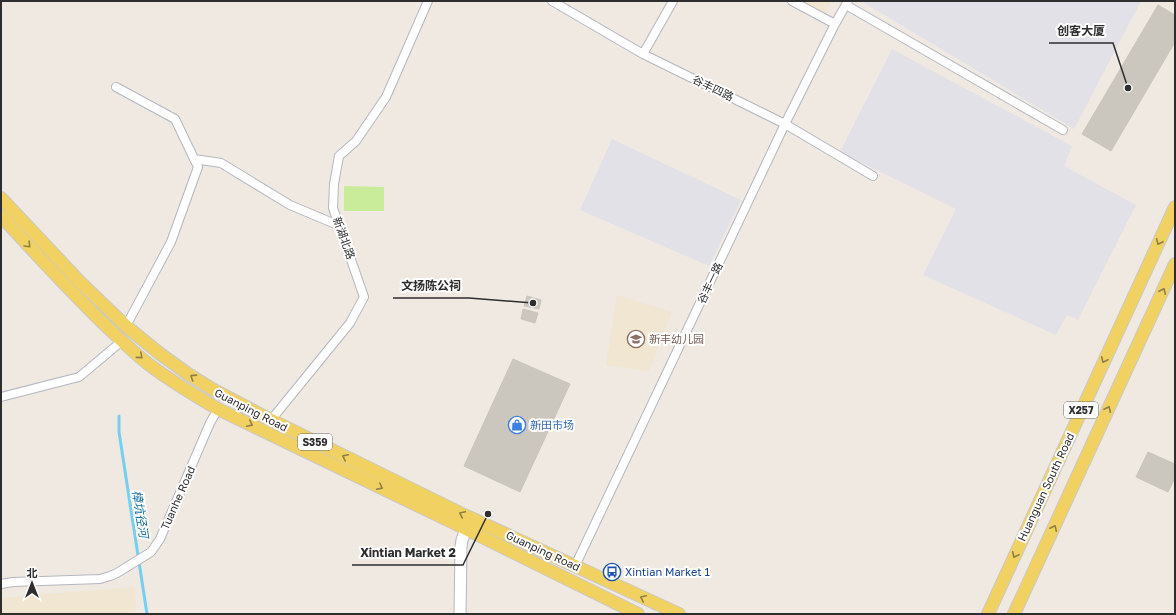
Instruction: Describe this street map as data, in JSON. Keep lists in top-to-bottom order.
{
  "streets": {
    "main road": [
      "Guanping Road",
      "X257",
      "S359",
      "Huanguan South Road"
    ],
    "street": [
      "谷丰四路",
      "新湖北路",
      "谷丰一路",
      "Tuanhe Road"
    ]
  },
  "crossings": [
    ["谷丰四路", "谷丰一路"],
    ["新湖北路", "Guanping Road"],
    ["谷丰一路", "Guanping Road"],
    ["Guanping Road", "Tuanhe Road"]
  ],
  "water": ["樟坑径河"],
  "places": {
    "other": ["创客大厦", "文扬陈公祠", "Xintian Market 2"],
    "school or university": ["新丰幼儿园"],
    "shop": ["新田市场"],
    "bus stop": ["Xintian Market 1"]
  },
  "north": "top"
}
